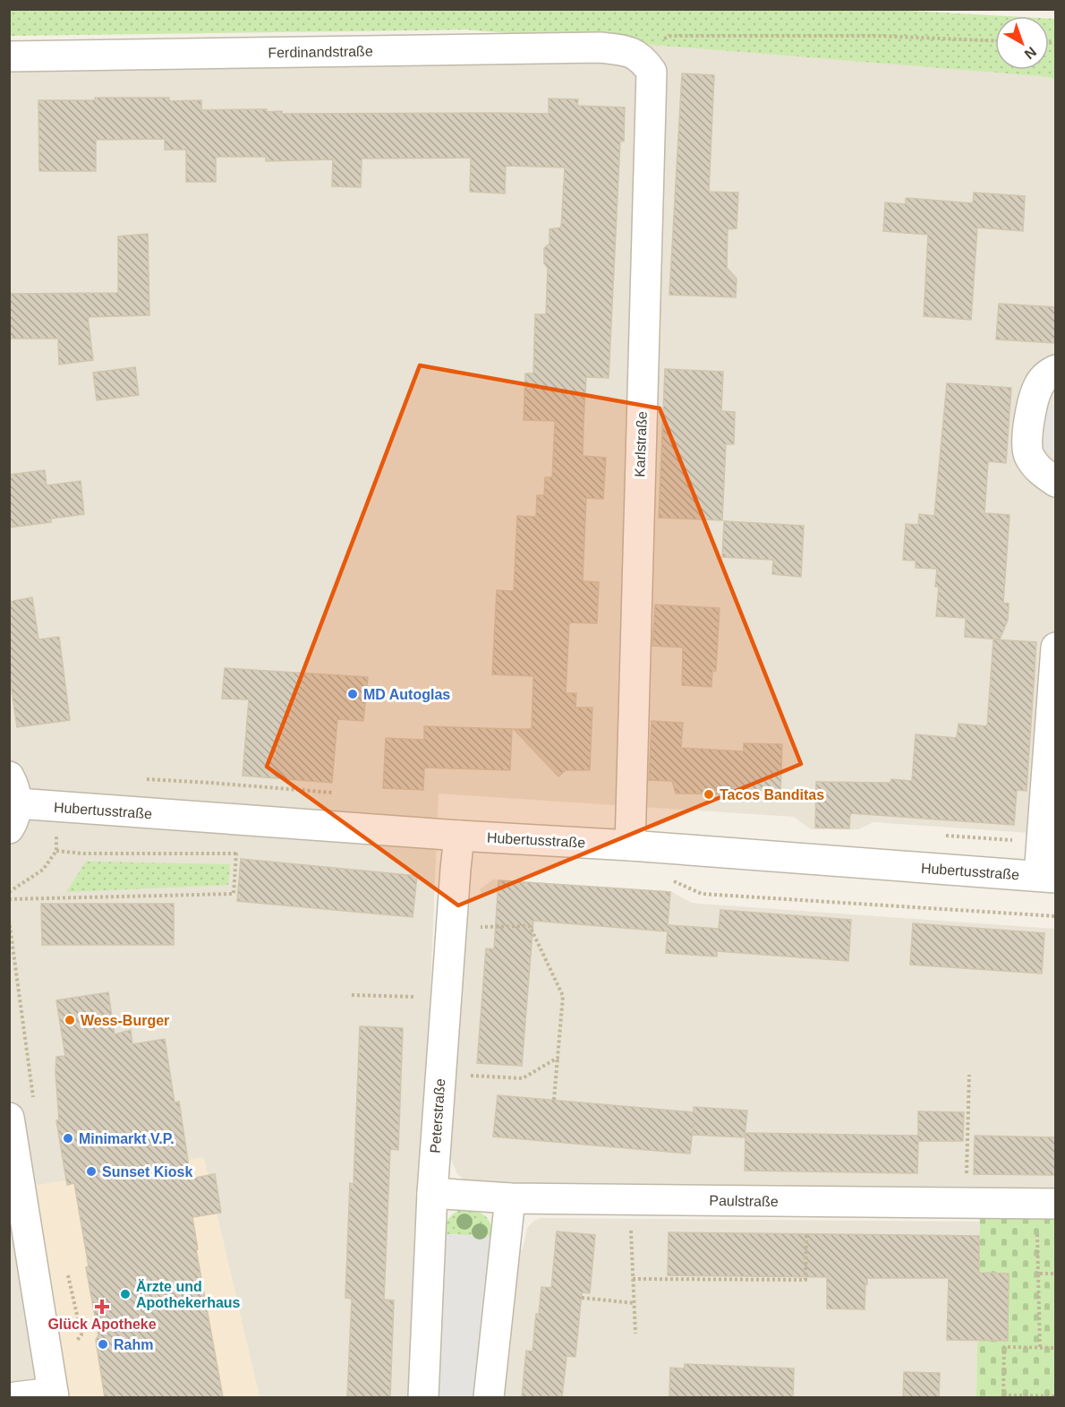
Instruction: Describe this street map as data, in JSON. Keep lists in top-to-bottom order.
{
  "streets": {
    "street": [
      "Ferdinandstraße",
      "Karlstraße",
      "Hubertusstraße",
      "Peterstraße",
      "Paulstraße"
    ]
  },
  "crossings": [
    ["Ferdinandstraße", "Karlstraße"],
    ["Karlstraße", "Hubertusstraße"],
    ["Hubertusstraße", "Peterstraße"],
    ["Peterstraße", "Paulstraße"]
  ],
  "places": {
    "other": [
      "MD Autoglas",
      "Tacos Banditas",
      "Wess-Burger",
      "Minimarkt V.P.",
      "Sunset Kiosk",
      "Ärzte und Apothekerhaus",
      "Rahm"
    ],
    "health": ["Glück Apotheke"]
  },
  "north": "bottom right"
}
